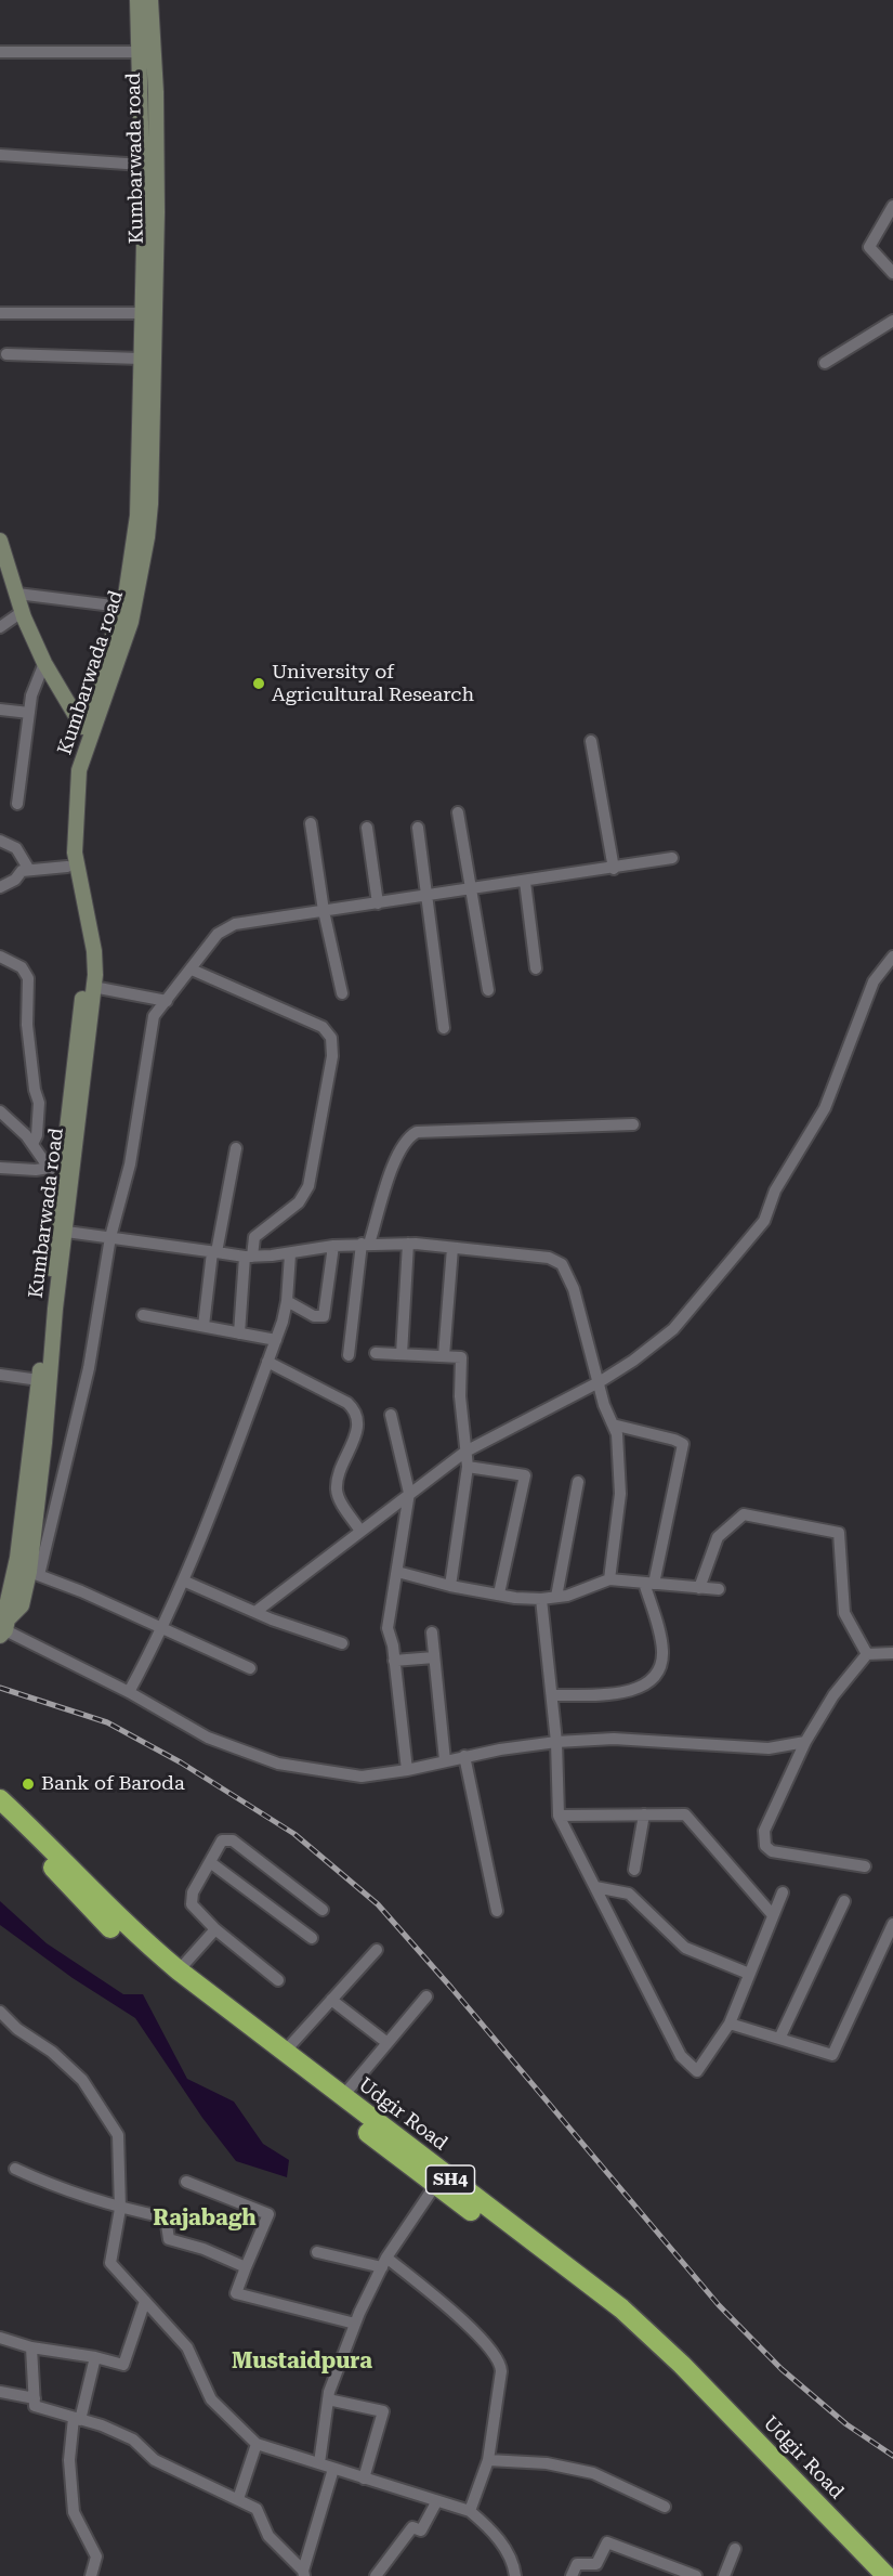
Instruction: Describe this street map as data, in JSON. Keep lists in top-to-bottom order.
{
  "streets": {
    "highway": ["Udgir Road", "SH4"],
    "street": ["Kumbarwada road"]
  },
  "districts": ["Rajabagh", "Mustaidpura"],
  "places": ["University of Agricultural Research", "Bank of Baroda"]
}
